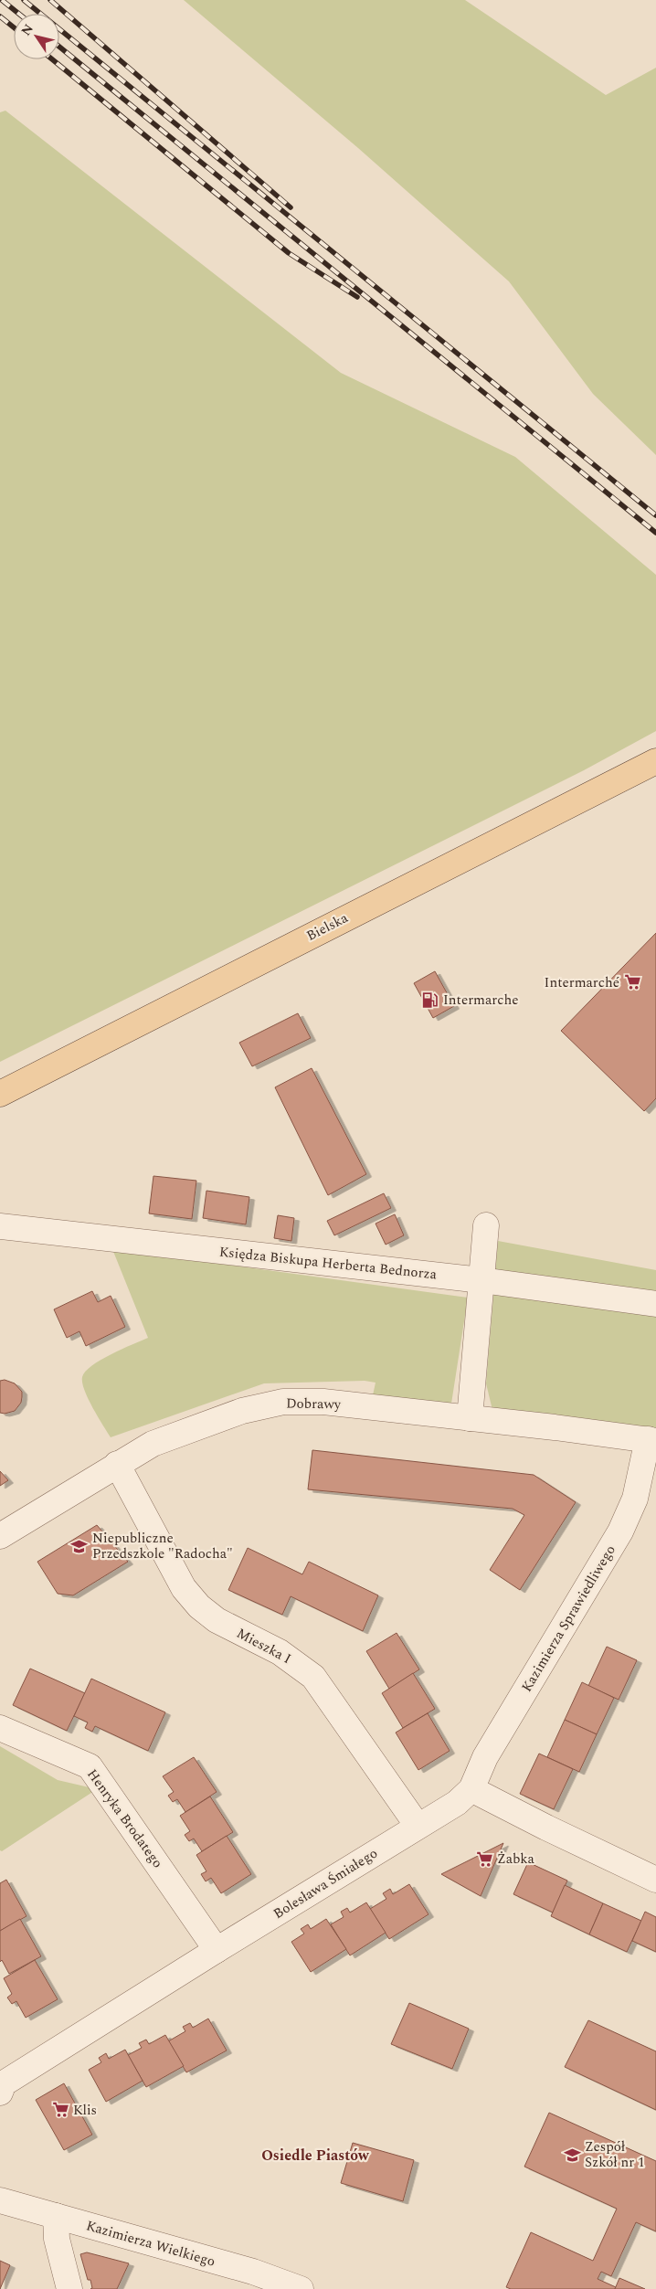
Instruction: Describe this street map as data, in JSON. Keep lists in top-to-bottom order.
{
  "streets": {
    "main road": ["Bielska"],
    "street": [
      "Księdza Biskupa Herberta Bednorza",
      "Dobrawy",
      "Kazimierza Sprawiedliwego",
      "Mieszka I",
      "Henryka Brodatego",
      "Bolesława Śmiałego",
      "Kazimierza Wielkiego"
    ]
  },
  "crossings": [
    ["Dobrawy", "Kazimierza Sprawiedliwego"],
    ["Dobrawy", "Mieszka I"],
    ["Kazimierza Sprawiedliwego", "Bolesława Śmiałego"],
    ["Mieszka I", "Bolesława Śmiałego"],
    ["Henryka Brodatego", "Bolesława Śmiałego"]
  ],
  "districts": ["Osiedle Piastów"],
  "places": {
    "supermarket": ["Intermarché", "Żabka", "Klis"],
    "fuel station": ["Intermarche"],
    "school or university": ["Niepubliczne Przedszkole \"Radocha\"", "Zespół Szkół nr 1"]
  },
  "north": "top left"
}
